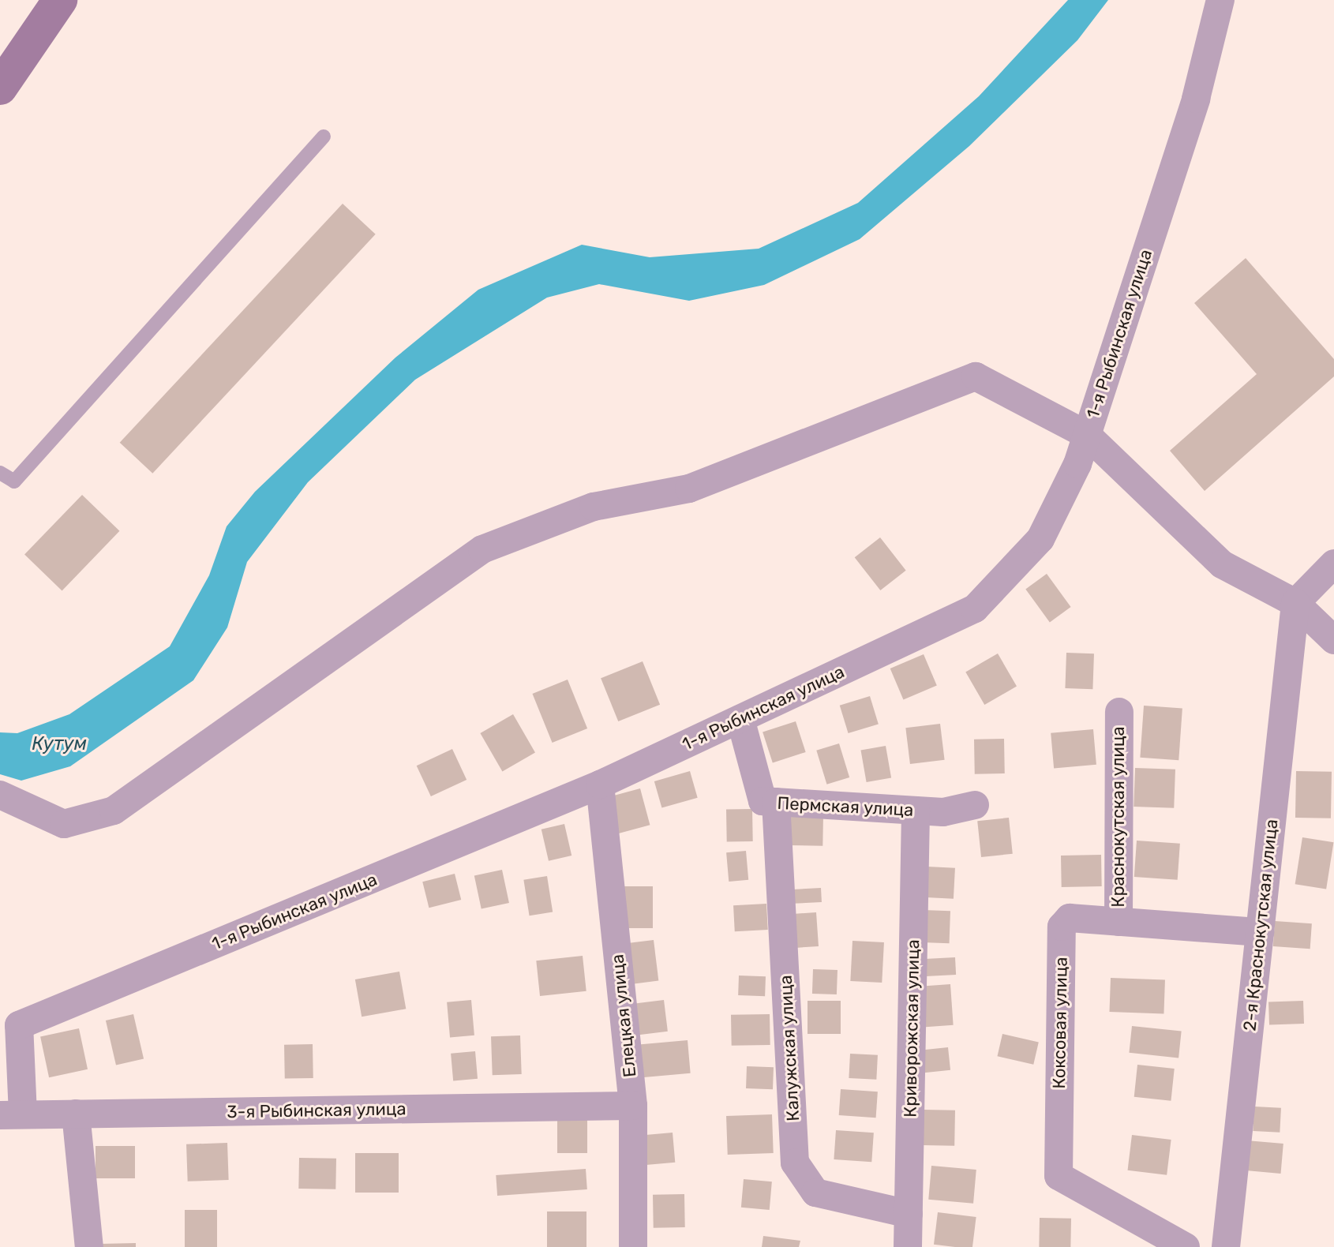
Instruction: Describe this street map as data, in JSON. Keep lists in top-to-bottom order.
{
  "streets": {
    "street": [
      "1-я Рыбинская улица",
      "Пермская улица",
      "Краснокутская улица",
      "2-я Краснокутская улица",
      "Елецкая улица",
      "Коксовая улица",
      "Криворожская улица",
      "Калужская улица",
      "3-я Рыбинская улица"
    ]
  },
  "crossings": [
    ["1-я Рыбинская улица", "Пермская улица"],
    ["1-я Рыбинская улица", "Елецкая улица"],
    ["1-я Рыбинская улица", "3-я Рыбинская улица"],
    ["Пермская улица", "Криворожская улица"],
    ["Пермская улица", "Калужская улица"],
    ["Краснокутская улица", "Коксовая улица"],
    ["2-я Краснокутская улица", "Коксовая улица"],
    ["Елецкая улица", "3-я Рыбинская улица"],
    ["Криворожская улица", "Калужская улица"]
  ],
  "water": ["Кутум"]
}
